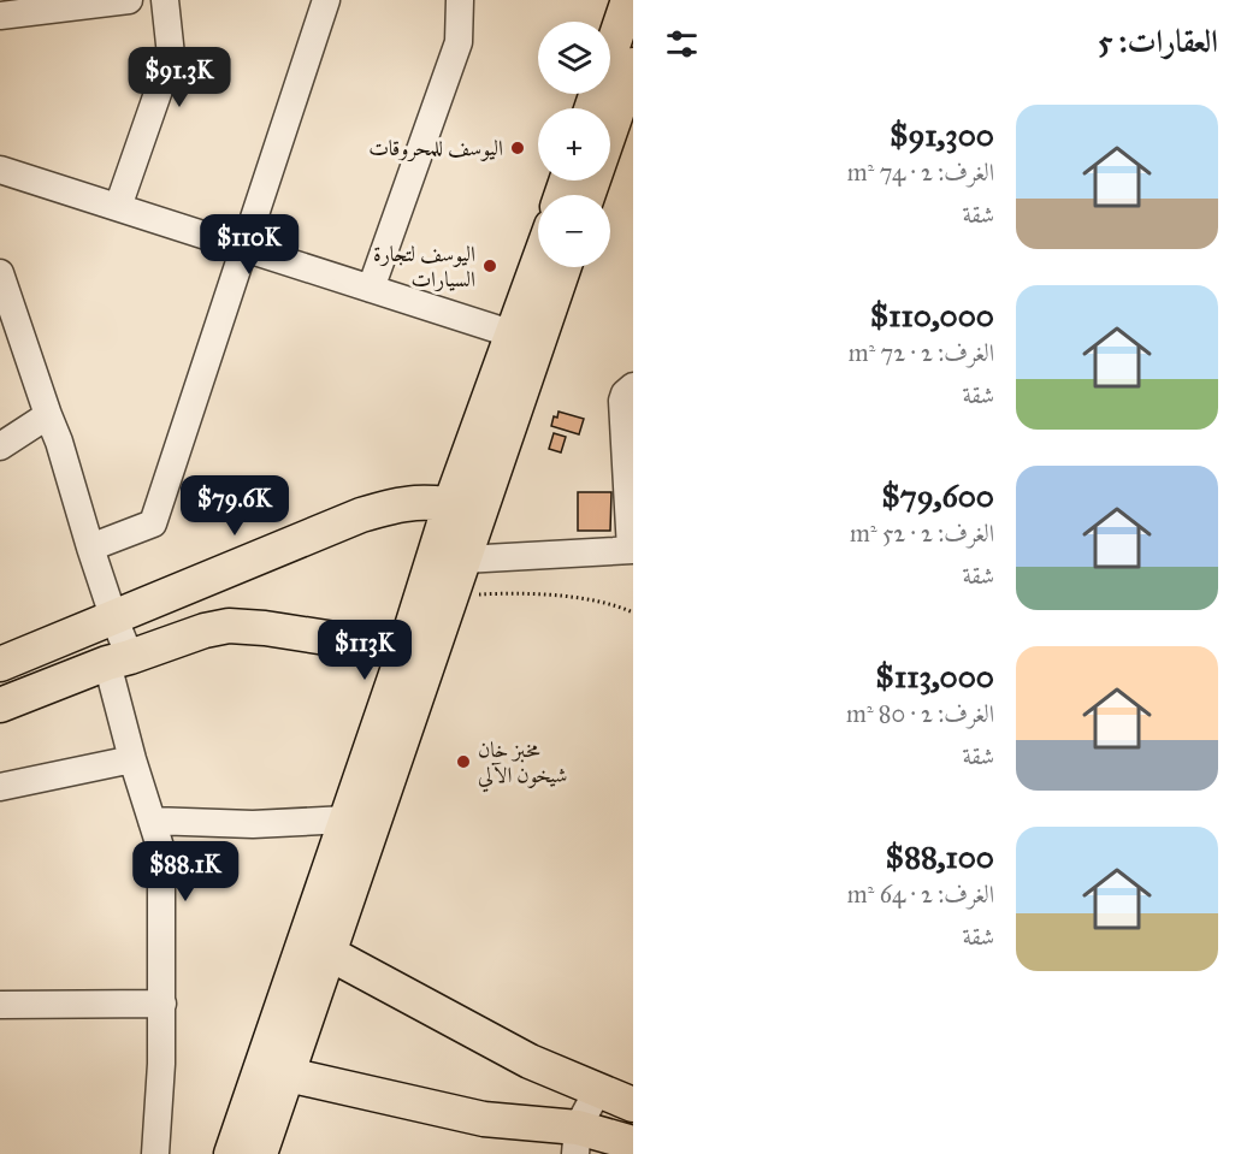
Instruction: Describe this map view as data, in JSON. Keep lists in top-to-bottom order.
{
  "places": ["اليوسف للمحروقات", "اليوسف لتجارة السيارات", "مخبز خان شيخون الآلي"],
  "page": {
    "heading": "العقارات: 5",
    "map_buttons": ["+", "−"],
    "price": [
      "$91.3K",
      "$110K",
      "$79.6K",
      "$113K",
      "$88.1K"
    ],
    "list": [
      {
        "name": "$91,300",
        "note": "الغرف: 2 · 74 m² · شقة"
      },
      {
        "name": "$110,000",
        "note": "الغرف: 2 · 72 m² · شقة"
      },
      {
        "name": "$79,600",
        "note": "الغرف: 2 · 52 m² · شقة"
      },
      {
        "name": "$113,000",
        "note": "الغرف: 2 · 80 m² · شقة"
      },
      {
        "name": "$88,100",
        "note": "الغرف: 2 · 64 m² · شقة"
      }
    ]
  }
}
